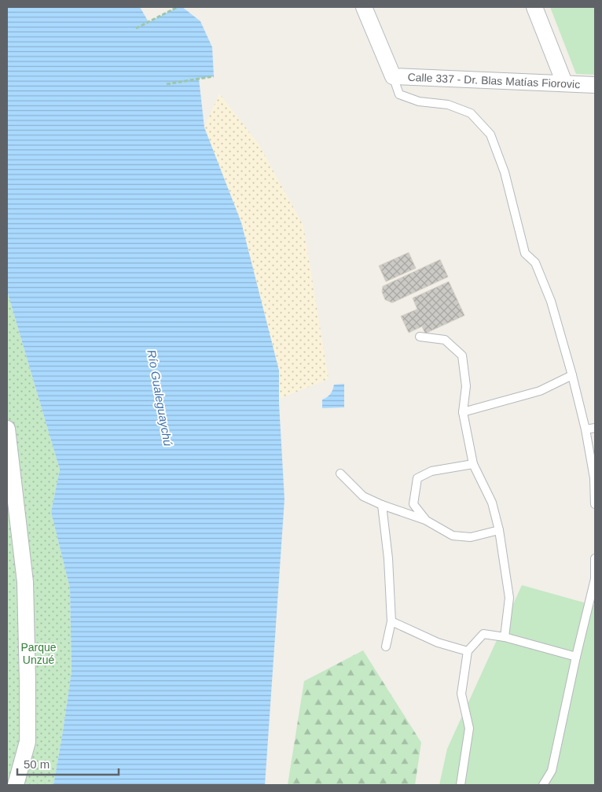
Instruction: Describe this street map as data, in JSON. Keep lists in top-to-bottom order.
{
  "streets": {
    "street": ["Calle 337 - Dr. Blas Matías Fiorovic"]
  },
  "water": ["Río Gualeguaychú"],
  "parks": ["Parque Unzué"],
  "scale_bar": "50 m"
}
